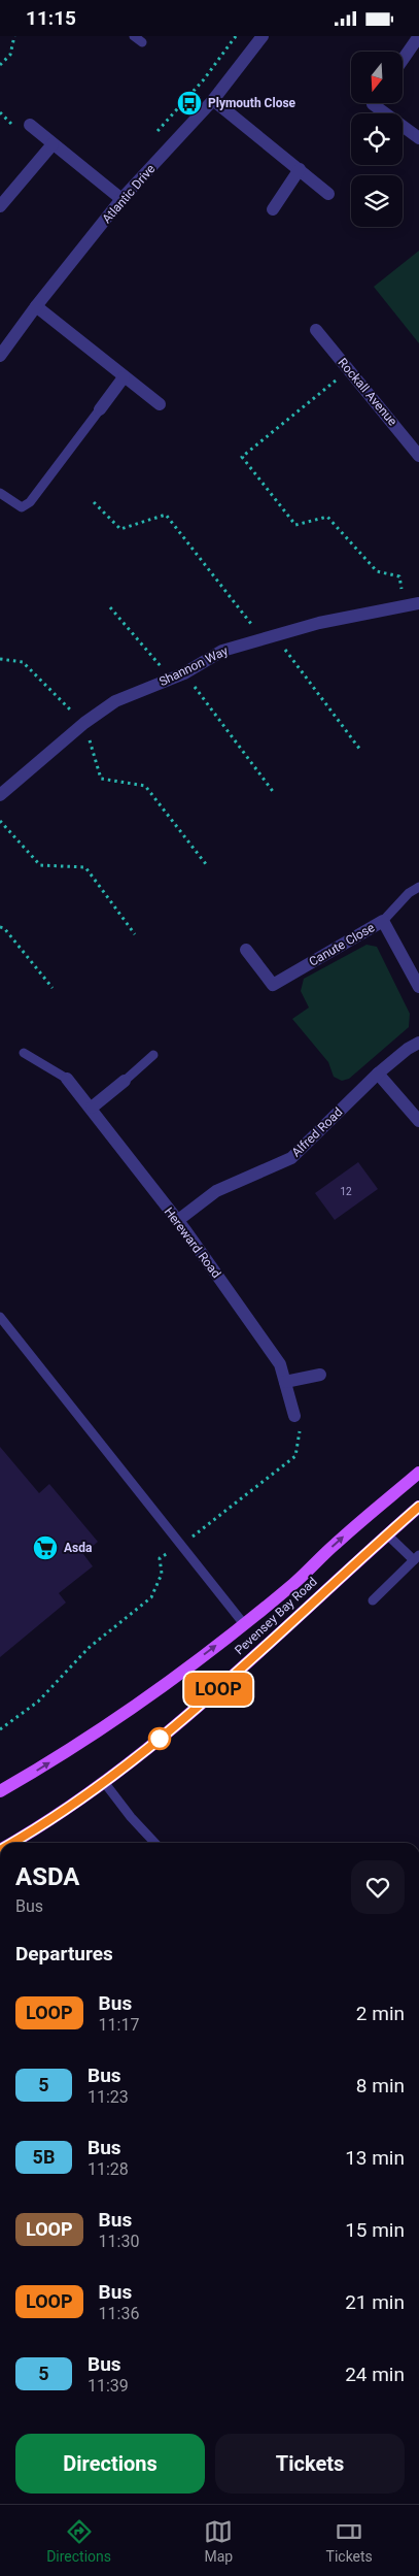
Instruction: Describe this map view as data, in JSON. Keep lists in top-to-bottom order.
{
  "streets": {
    "main road": ["Pevensey Bay Road"],
    "street": [
      "Atlantic Drive",
      "Rockall Avenue",
      "Shannon Way",
      "Canute Close",
      "Alfred Road",
      "Hereward Road"
    ]
  },
  "crossings": [
    ["Alfred Road", "Hereward Road"]
  ],
  "places": {
    "bus stop": ["Plymouth Close"],
    "supermarket": ["Asda"]
  },
  "lines": ["bus line LOOP"],
  "house_numbers": ["12"],
  "north": "bottom",
  "page": {
    "status": "11:15",
    "on_map": "LOOP",
    "heading": [
      ["ASDA", "Bus"],
      "Departures"
    ],
    "list": [
      {
        "mark": "LOOP",
        "name": "Bus",
        "note": "11:17",
        "value": "2 min"
      },
      {
        "mark": "5",
        "name": "Bus",
        "note": "11:23",
        "value": "8 min"
      },
      {
        "mark": "5B",
        "name": "Bus",
        "note": "11:28",
        "value": "13 min"
      },
      {
        "mark": "LOOP",
        "name": "Bus",
        "note": "11:30",
        "value": "15 min"
      },
      {
        "mark": "LOOP",
        "name": "Bus",
        "note": "11:36",
        "value": "21 min"
      },
      {
        "mark": "5",
        "name": "Bus",
        "note": "11:39",
        "value": "24 min"
      }
    ],
    "buttons": ["Directions", "Tickets"],
    "tabs": ["Directions", "Map", "Tickets"]
  }
}
